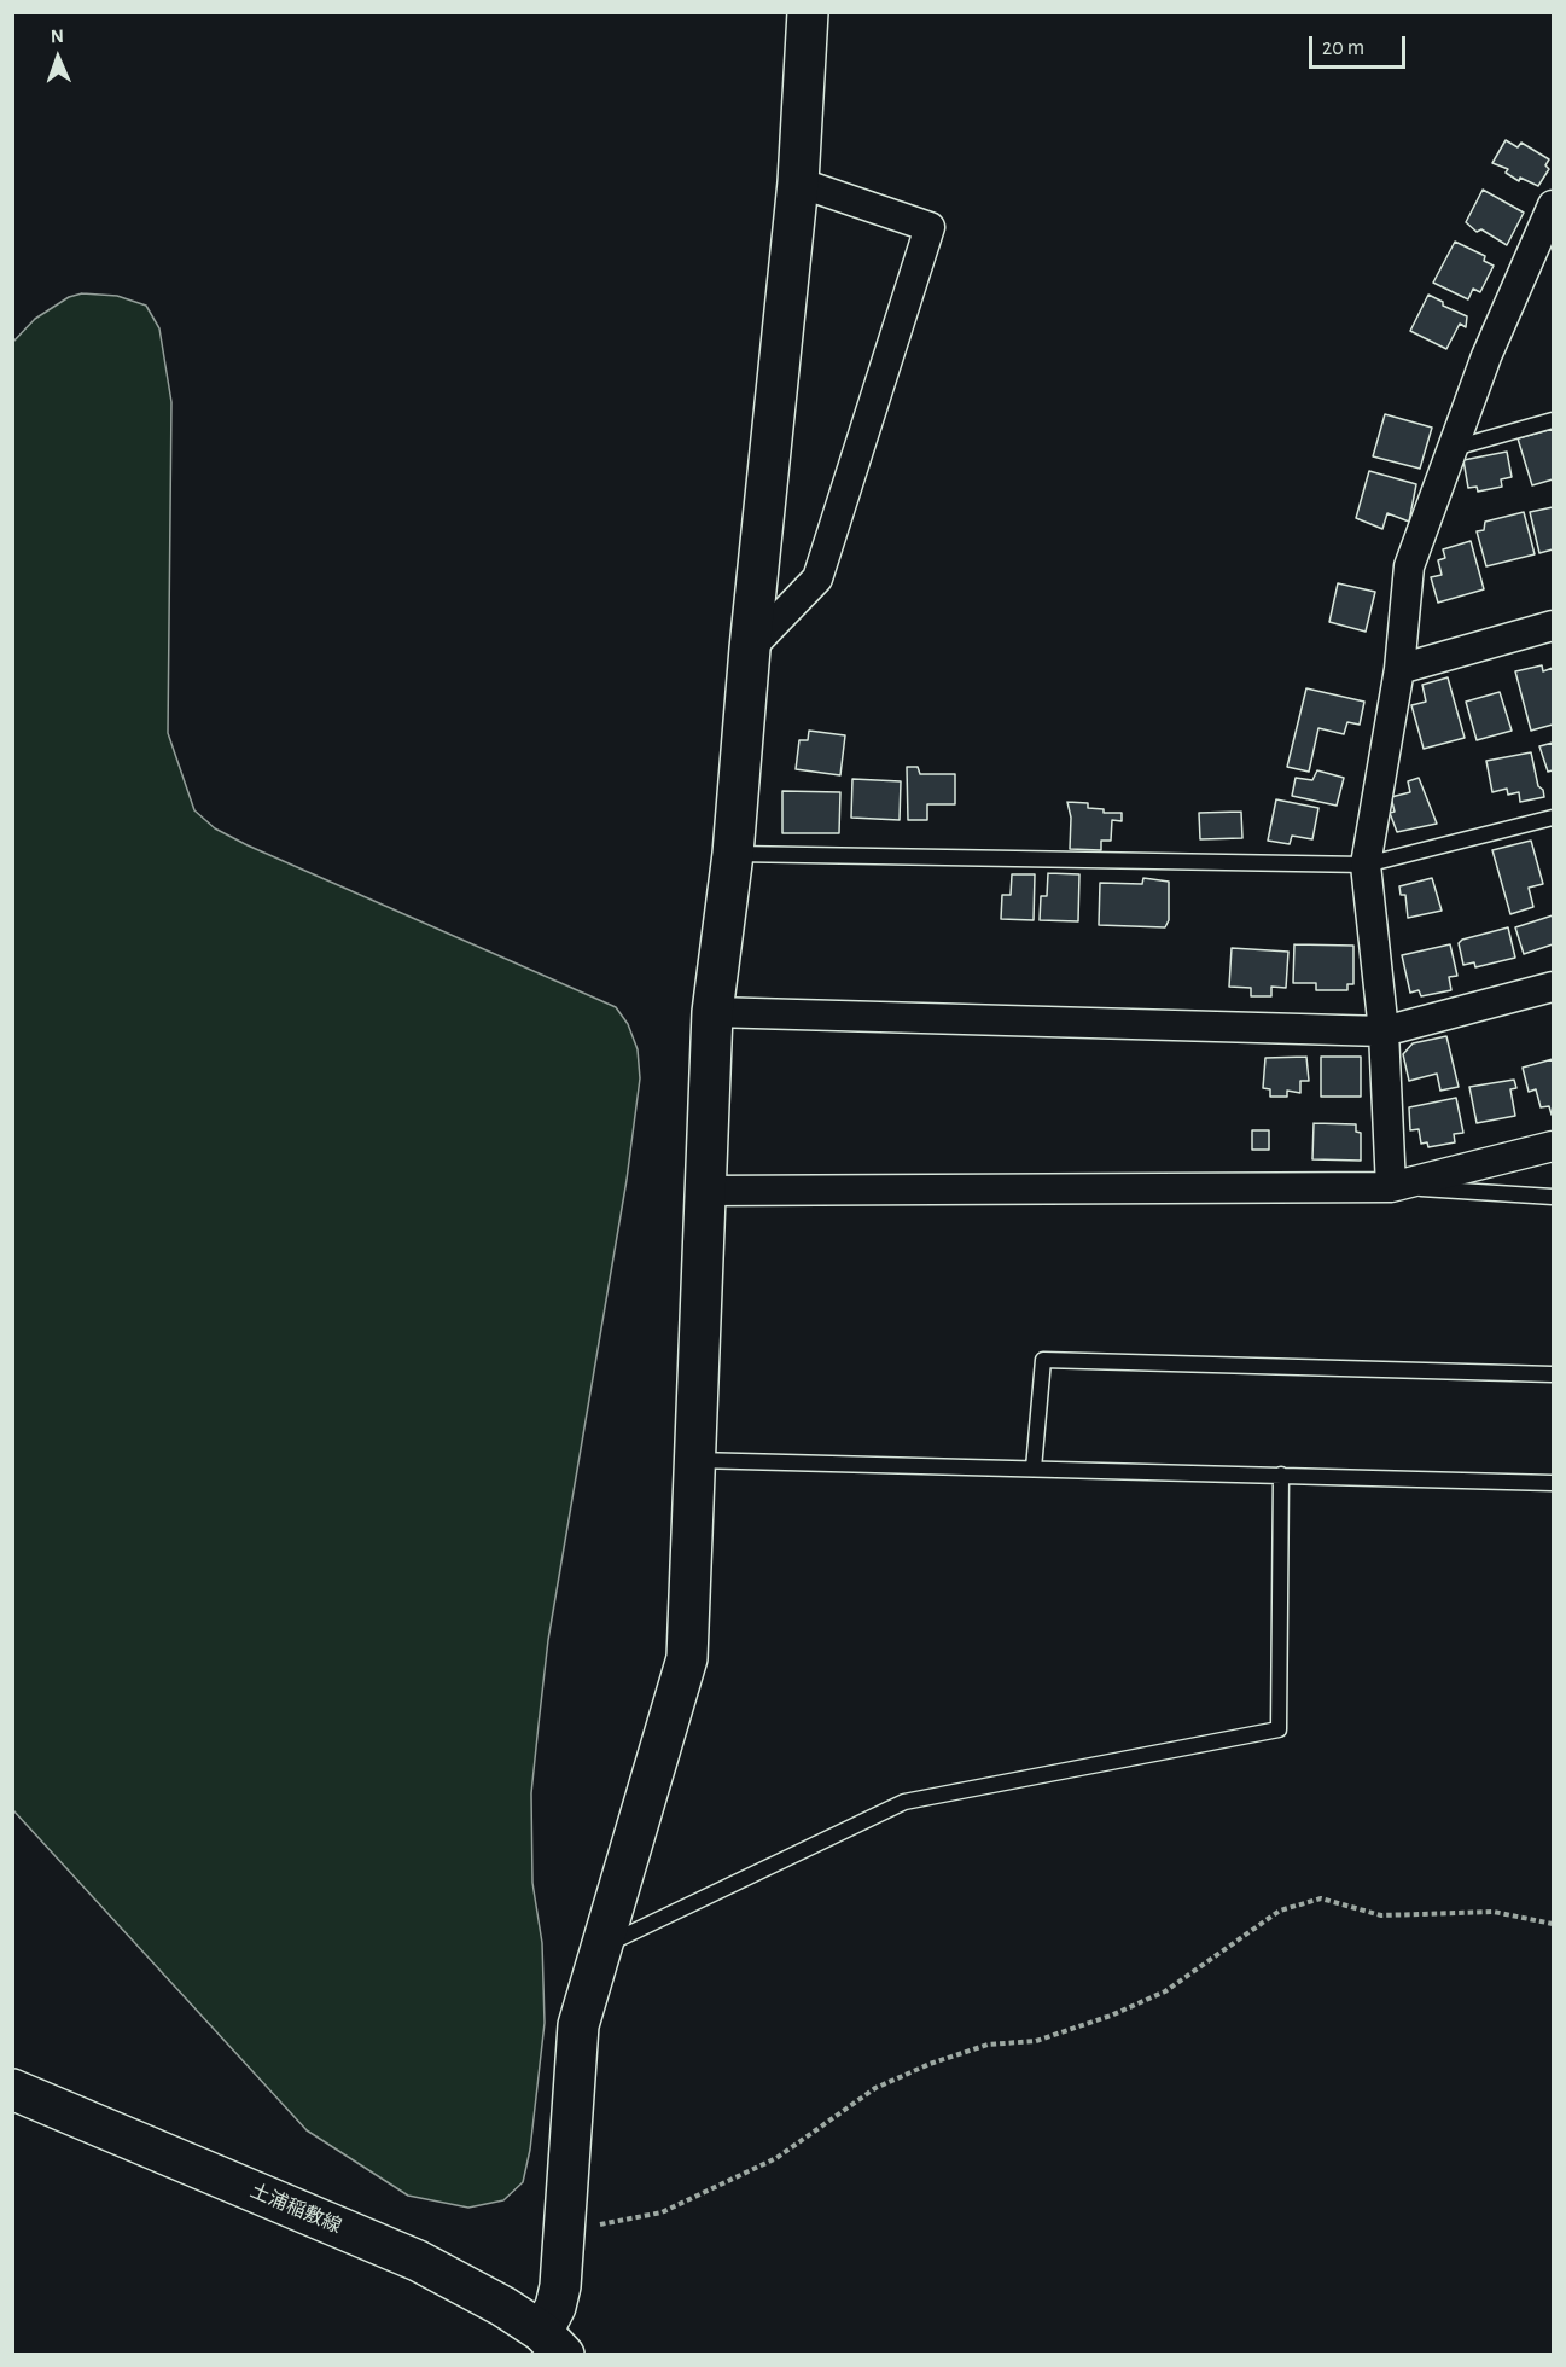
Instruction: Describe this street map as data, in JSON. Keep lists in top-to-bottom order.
{
  "streets": {
    "street": ["土浦稲敷線"]
  },
  "scale_bar": "20 m",
  "north": "top"
}
